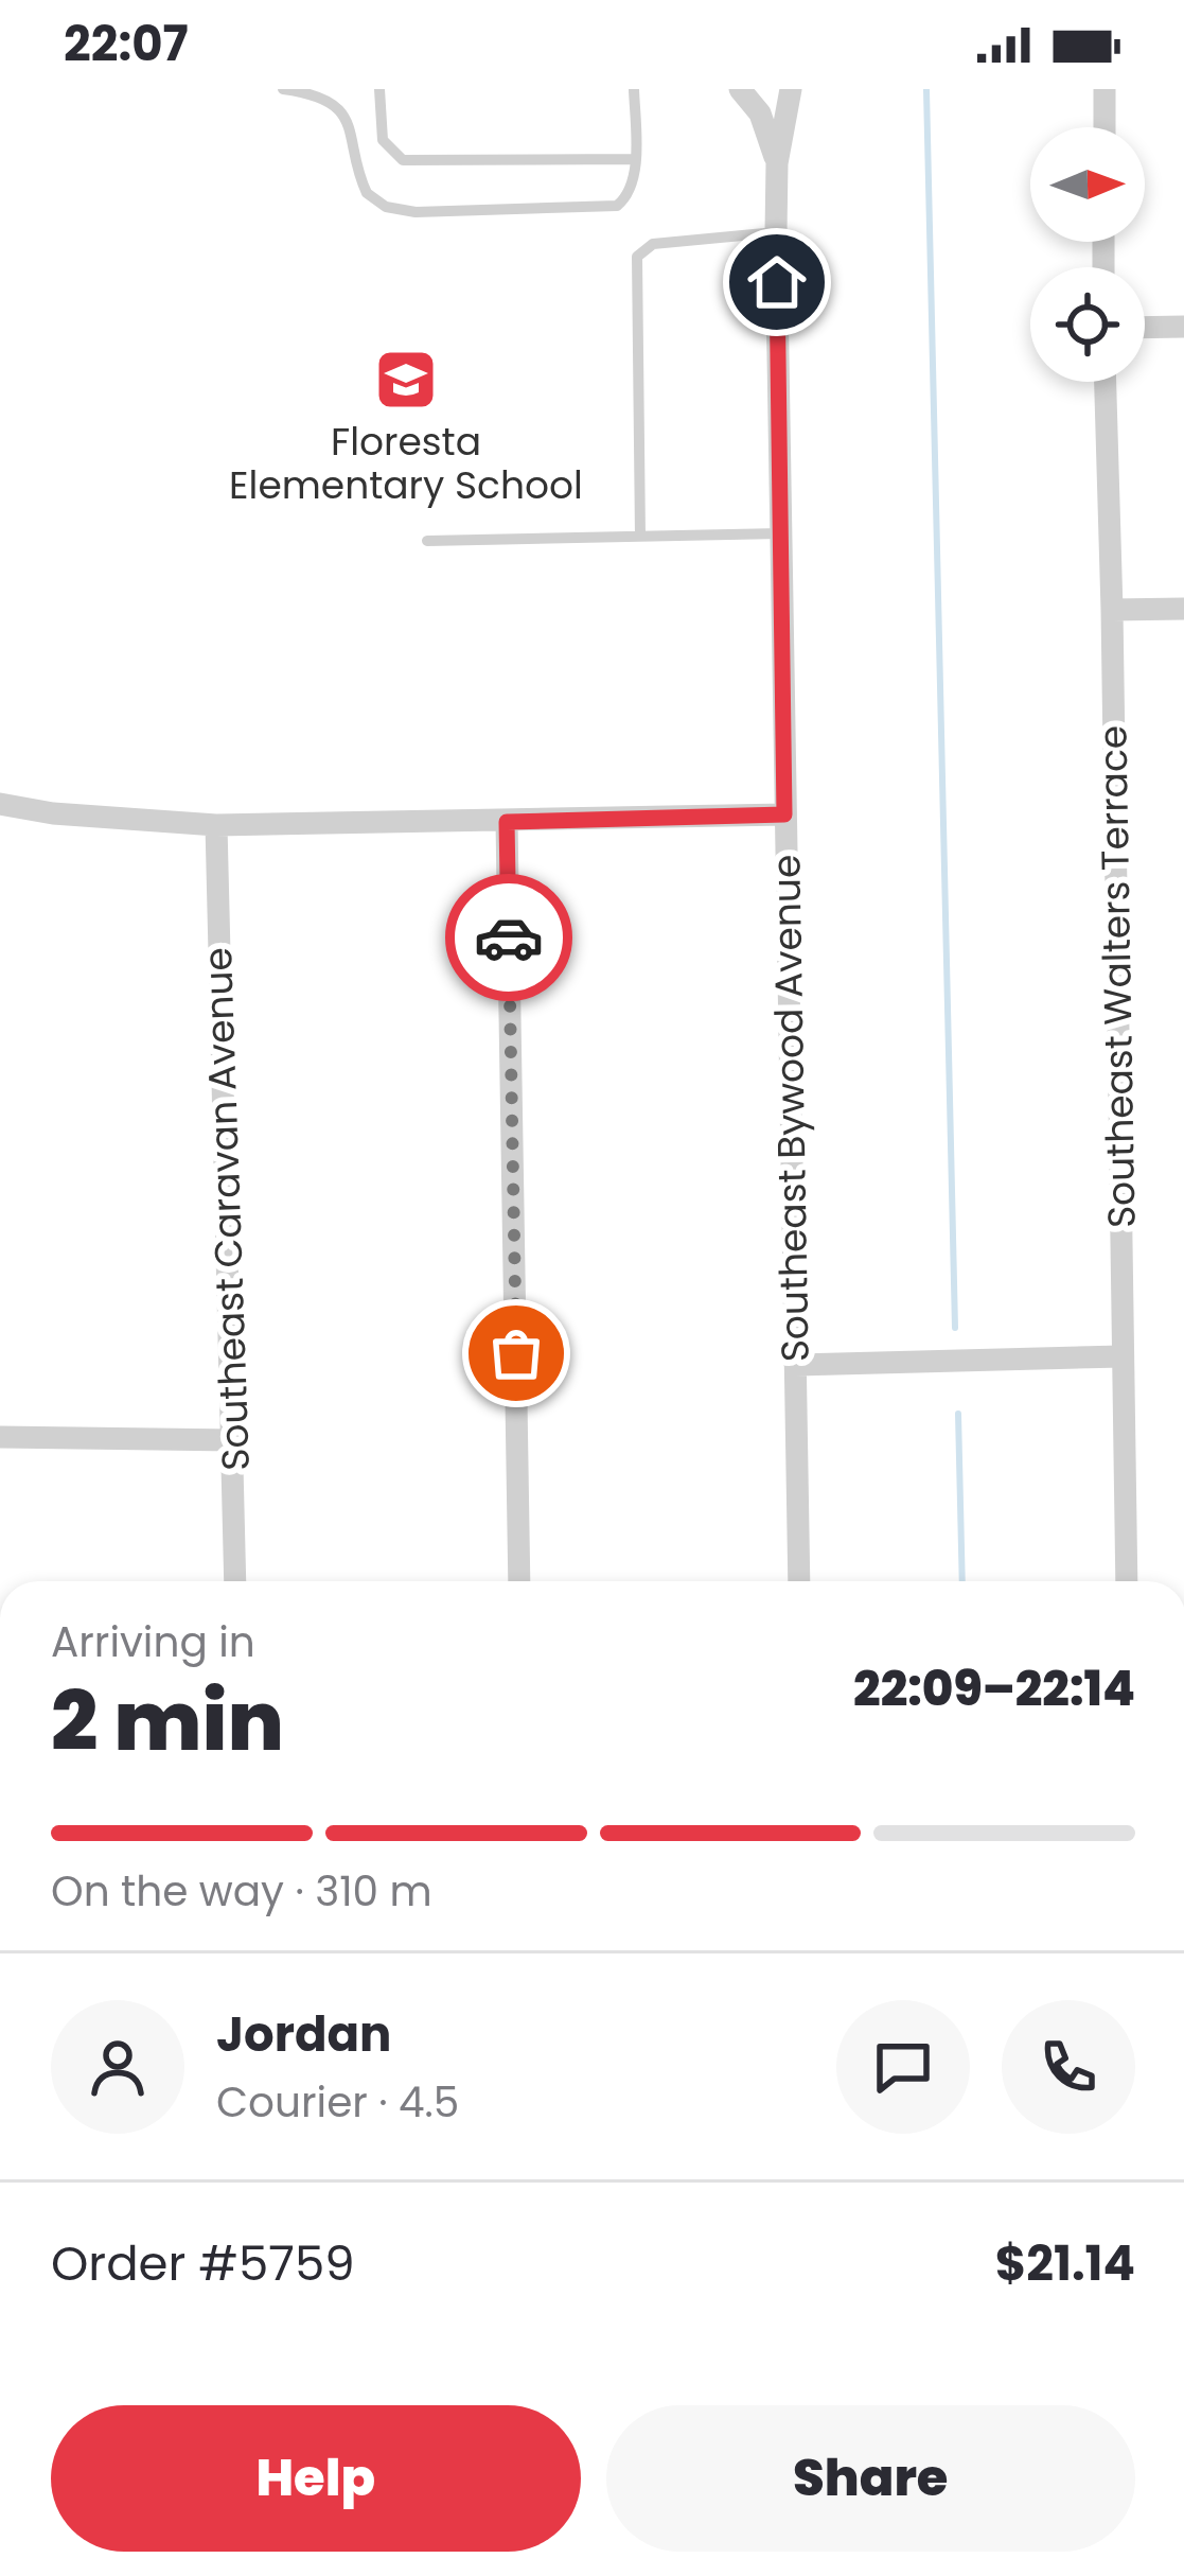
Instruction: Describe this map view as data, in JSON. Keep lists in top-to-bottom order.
{
  "streets": {
    "street": ["Southeast Walters Terrace", "Southeast Bywood Avenue", "Southeast Caravan Avenue"]
  },
  "places": {
    "school or university": ["Floresta Elementary School"]
  },
  "north": "right",
  "page": {
    "status": "22:07",
    "heading": ["2 min", "Arriving in", "22:09–22:14"],
    "panel": [
      "Jordan",
      "Courier · 4.5",
      "Order #5759",
      "$21.14"
    ],
    "bar": "On the way · 310 m",
    "buttons": ["Help", "Share"]
  }
}
